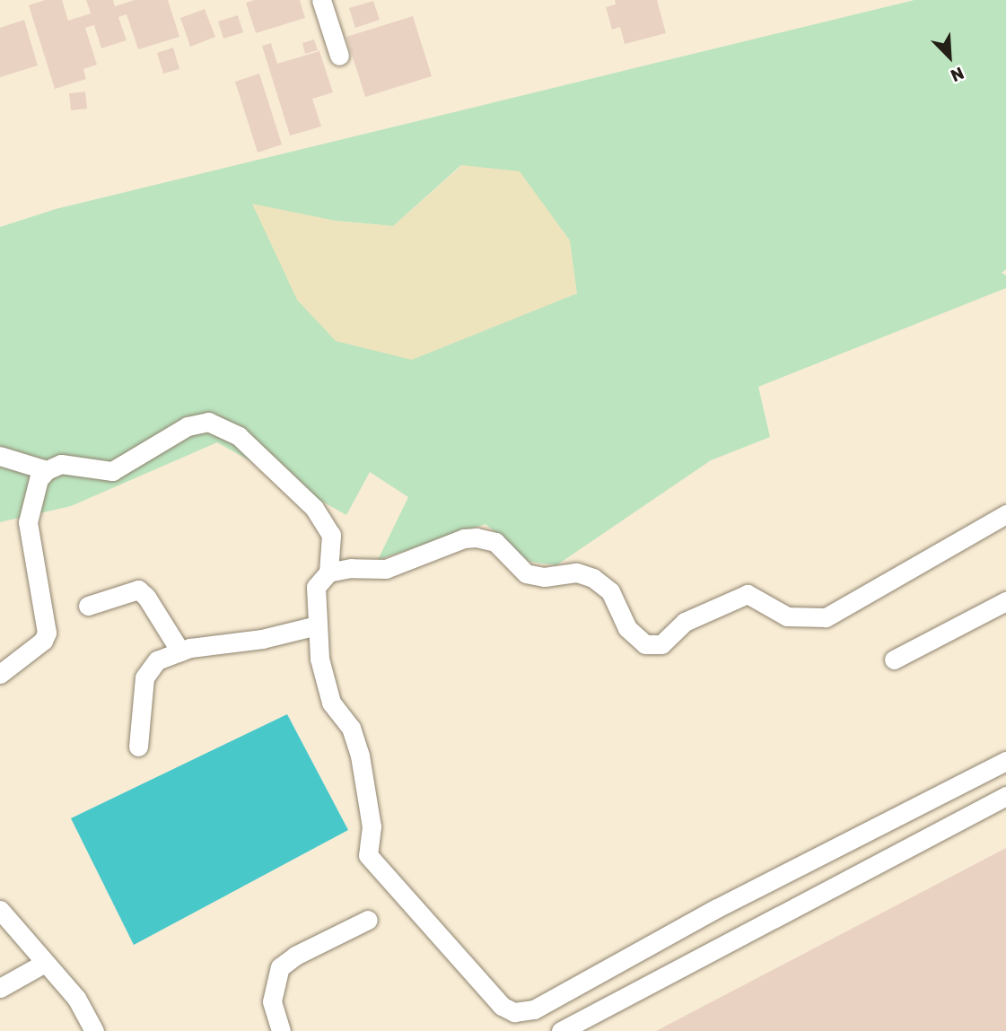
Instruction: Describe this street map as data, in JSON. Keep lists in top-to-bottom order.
{
  "north": "bottom right"
}
